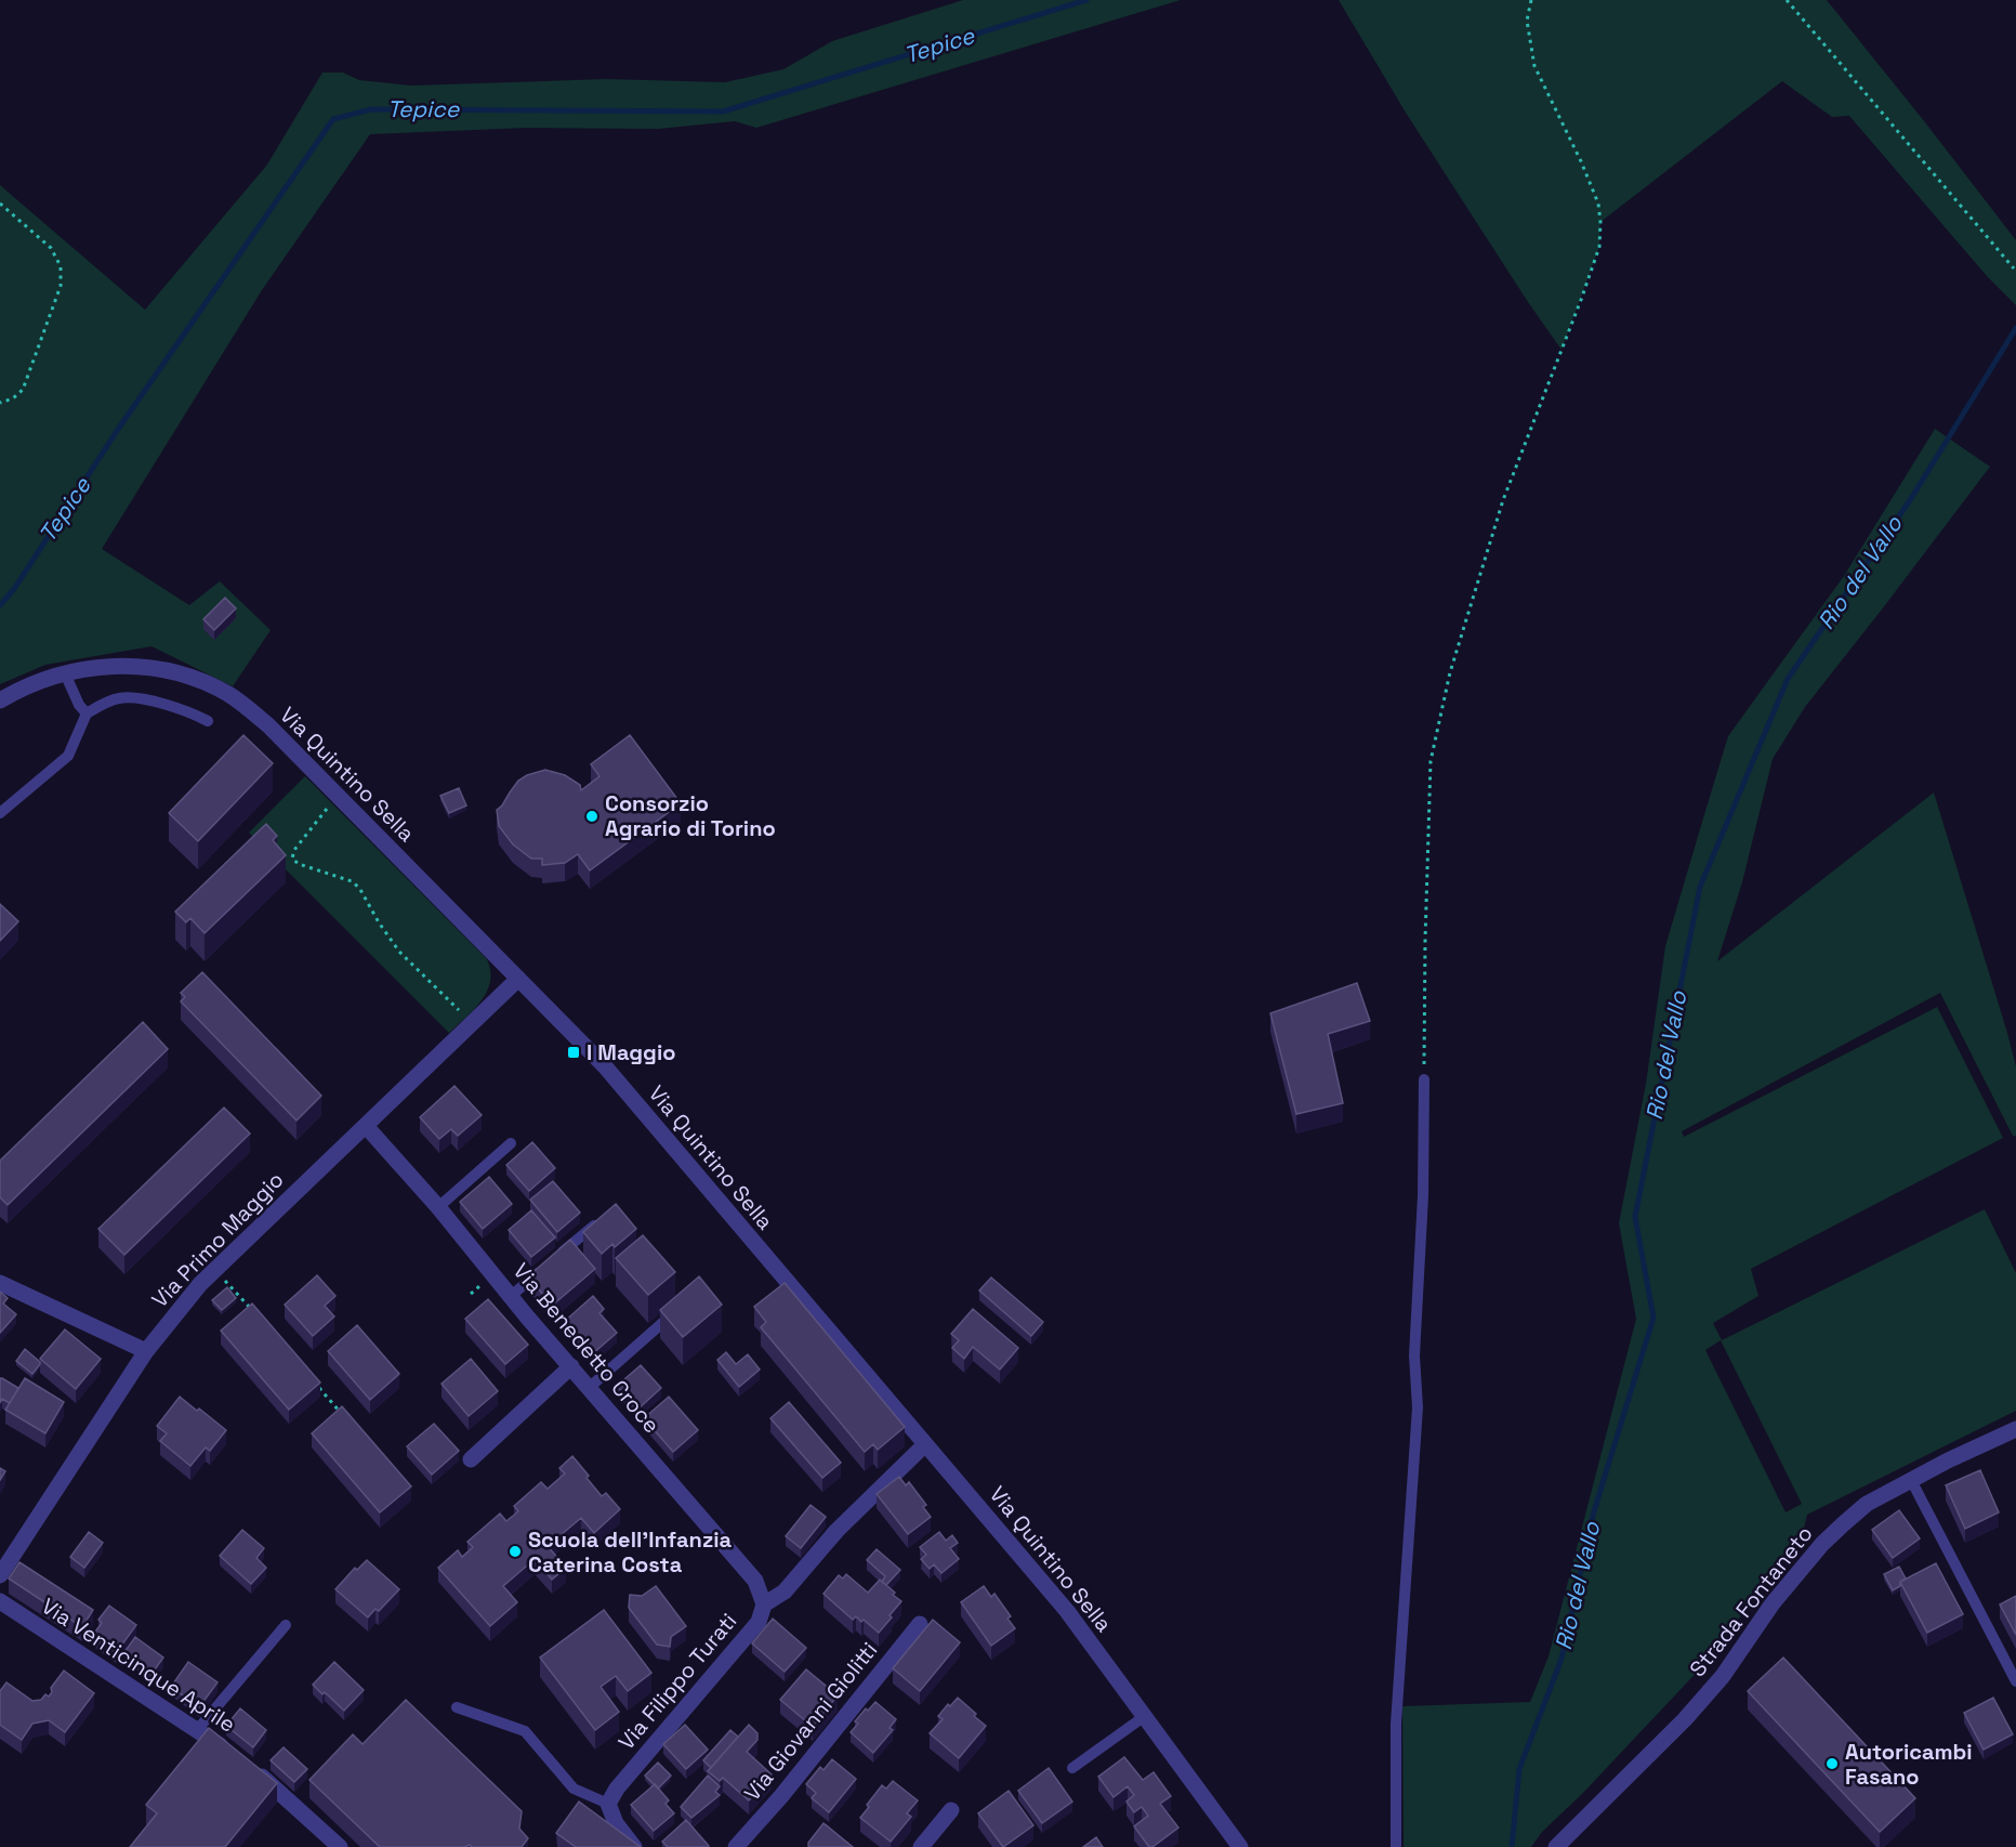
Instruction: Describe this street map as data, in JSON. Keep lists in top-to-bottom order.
{
  "streets": {
    "street": [
      "Via Quintino Sella",
      "Via Primo Maggio",
      "Via Benedetto Croce",
      "Strada Fontaneto",
      "Via Venticinque Aprile",
      "Via Filippo Turati",
      "Via Giovanni Giolitti"
    ]
  },
  "crossings": [
    ["Via Quintino Sella", "Via Primo Maggio"],
    ["Via Quintino Sella", "Via Filippo Turati"],
    ["Via Primo Maggio", "Via Benedetto Croce"],
    ["Via Benedetto Croce", "Via Filippo Turati"]
  ],
  "water": ["Tepice", "Rio del Vallo"],
  "places": {
    "other": ["Consorzio Agrario di Torino", "Scuola dell'Infanzia Caterina Costa", "Autoricambi Fasano"],
    "transit": ["I Maggio"]
  }
}
